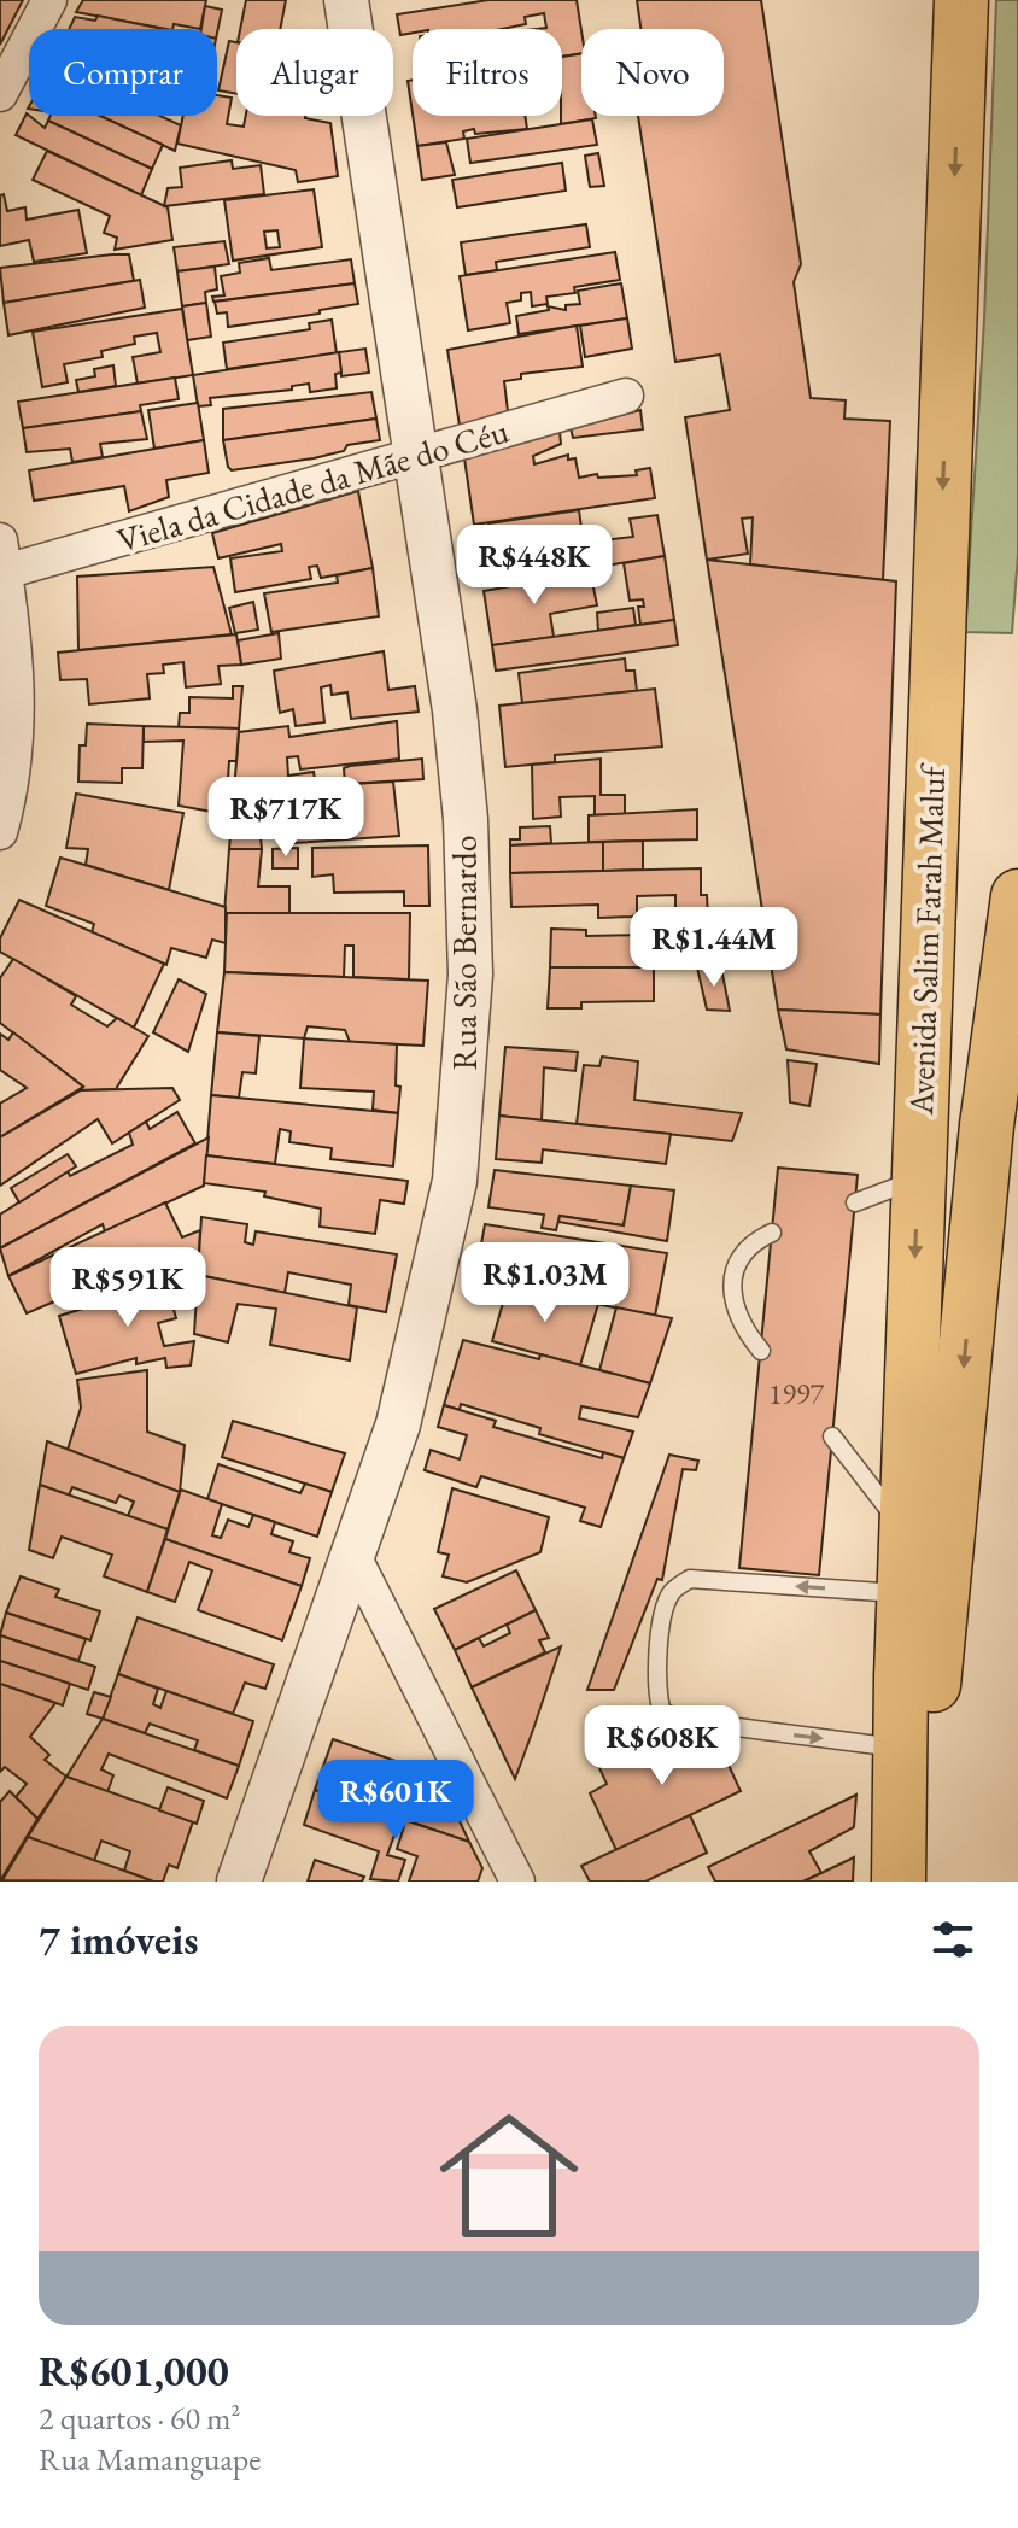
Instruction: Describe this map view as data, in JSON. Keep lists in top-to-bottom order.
{
  "streets": {
    "highway": ["Avenida Salim Farah Maluf"],
    "street": ["Viela da Cidade da Mãe do Céu", "Rua São Bernardo"]
  },
  "crossings": [
    ["Viela da Cidade da Mãe do Céu", "Rua São Bernardo"]
  ],
  "house_numbers": ["1997"],
  "page": {
    "chip": [
      "Comprar",
      "Alugar",
      "Filtros",
      "Novo"
    ],
    "price": [
      "R$448K",
      "R$717K",
      "R$1.44M",
      "R$1.03M",
      "R$591K",
      "R$608K",
      "R$601K"
    ],
    "heading": "7 imóveis",
    "list": [
      {
        "name": "R$601,000",
        "note": "2 quartos · 60 m² · Rua Mamanguape"
      }
    ]
  }
}
